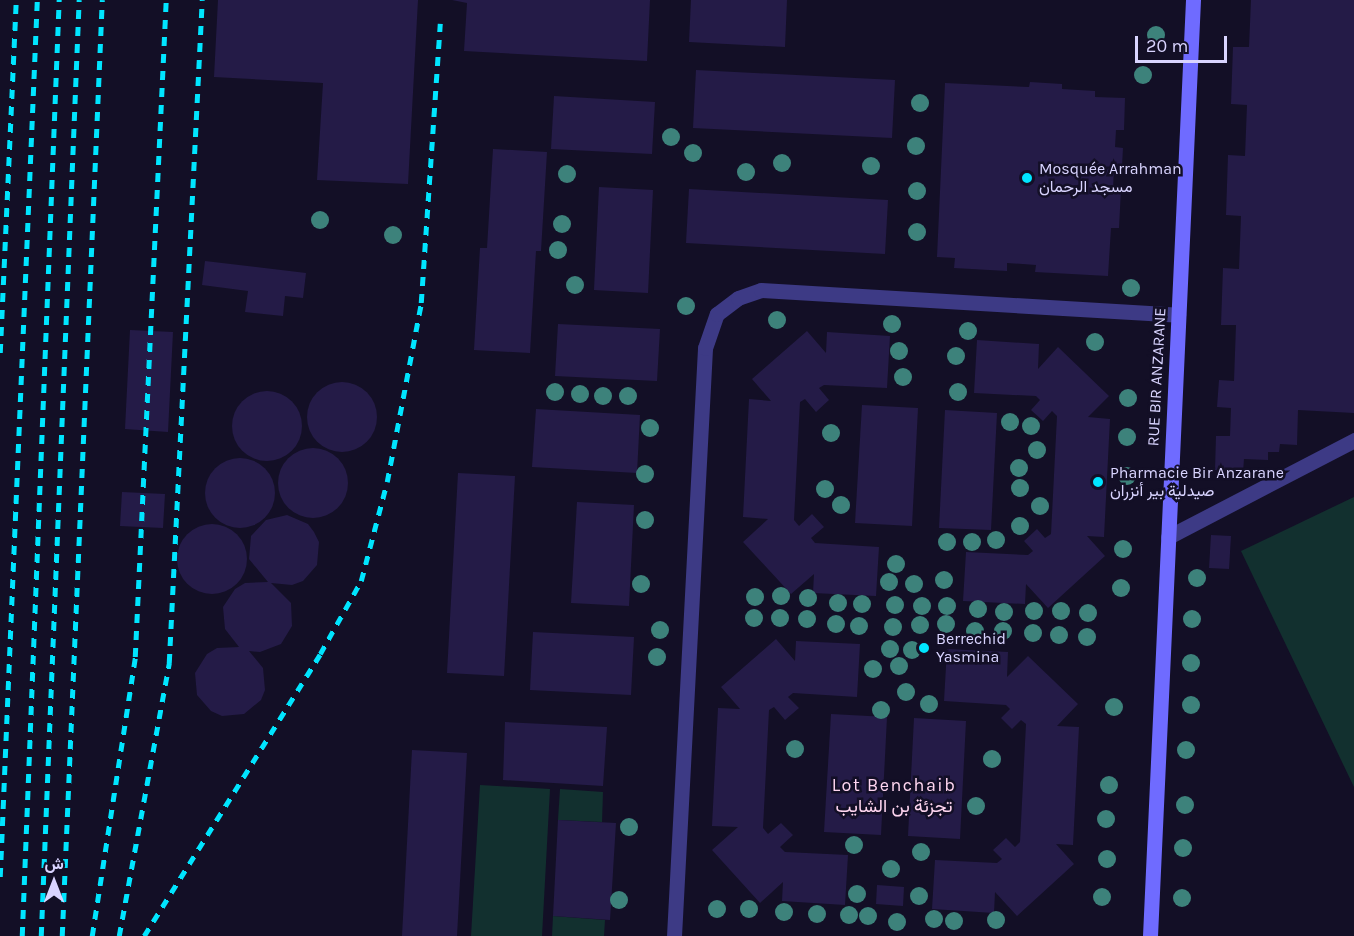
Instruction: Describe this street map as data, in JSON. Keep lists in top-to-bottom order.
{
  "streets": {
    "street": ["RUE BIR ANZARANE"]
  },
  "districts": ["Lot Benchaib تجزئة بن الشايب"],
  "places": ["Mosquée Arrahman مسجد الرحمان", "Pharmacie Bir Anzarane صيدلية بير أنزران", "Berrechid Yasmina"],
  "scale_bar": "20 m",
  "north": "top"
}
